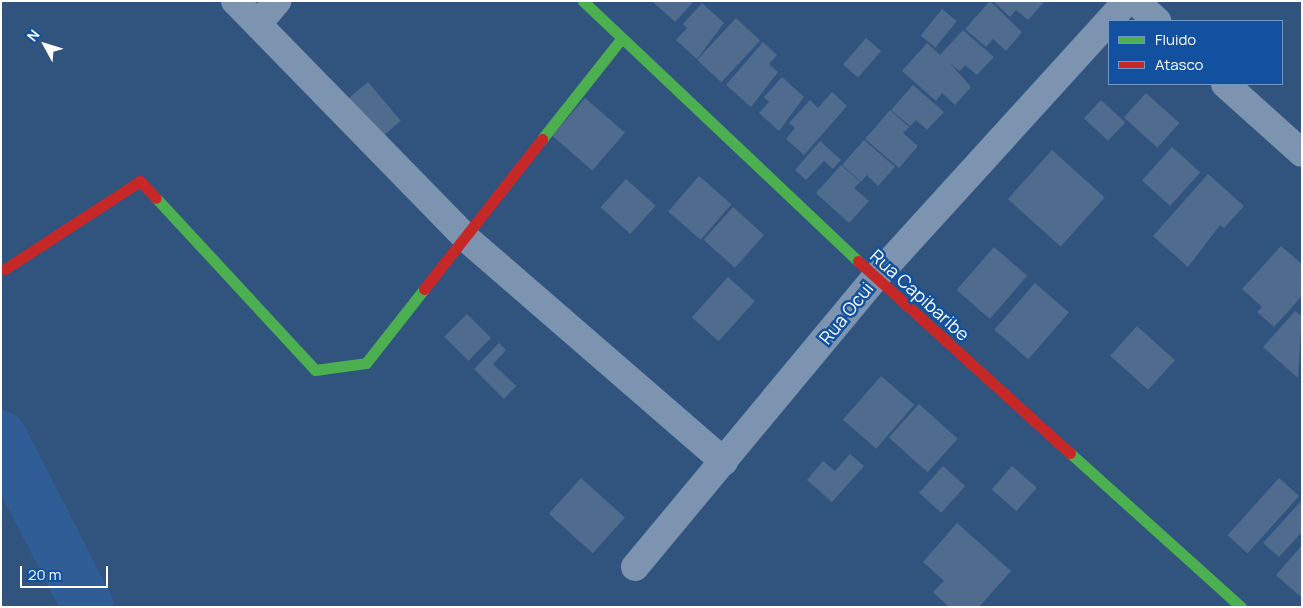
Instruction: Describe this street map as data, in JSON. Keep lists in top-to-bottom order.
{
  "streets": {
    "street": ["Rua Capibaribe", "Rua Ocui"]
  },
  "crossings": [
    ["Rua Capibaribe", "Rua Ocui"]
  ],
  "legend": ["Fluido", "Atasco"],
  "scale_bar": "20 m",
  "north": "top left"
}
